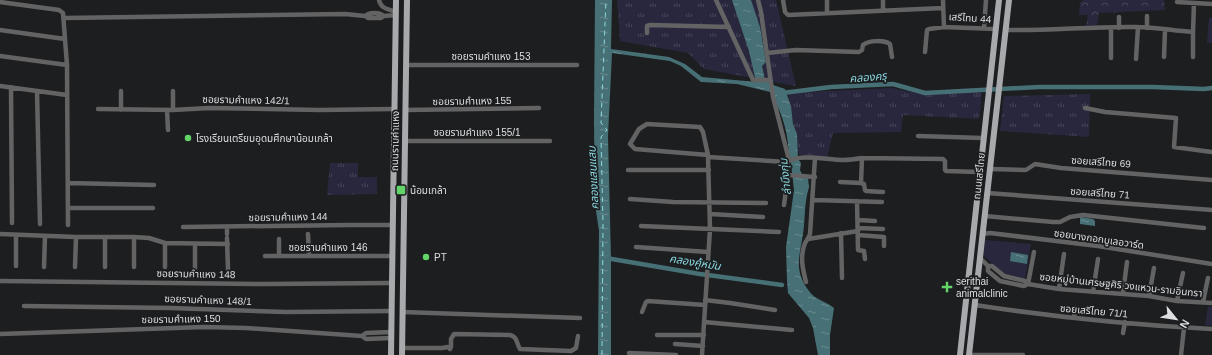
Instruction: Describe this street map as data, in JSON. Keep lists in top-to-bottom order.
{
  "streets": {
    "main road": ["ถนนรามคำแหง", "ถนนเสรีไทย"],
    "street": [
      "เสรีไทน 44",
      "ซอยรามคำแหง 153",
      "ซอยรามคำแหง 142/1",
      "ซอยรามคำแหง 155",
      "ซอยรามคำแหง 155/1",
      "ซอยเสรีไทย 69",
      "ซอยเสรีไทย 71",
      "ซอยรามคำแหง 144",
      "ซอยบางกอกบูเลอวาร์ด",
      "ซอยรามคำแหง 146",
      "ซอยรามคำแหง 148",
      "ซอยหมู่บ้านเศรษฐศิริ วงแหวน-รามอินทรา",
      "ซอยรามคำแหง 148/1",
      "ซอยเสรีไทย 71/1",
      "ซอยรามคำแหง 150"
    ]
  },
  "crossings": [
    ["เสรีไทน 44", "ถนนเสรีไทย"],
    ["ซอยรามคำแหง 153", "ถนนรามคำแหง"],
    ["ซอยรามคำแหง 142/1", "ถนนรามคำแหง"],
    ["ซอยรามคำแหง 155", "ถนนรามคำแหง"],
    ["ซอยรามคำแหง 155/1", "ถนนรามคำแหง"],
    ["ถนนรามคำแหง", "ซอยรามคำแหง 144"],
    ["ถนนรามคำแหง", "ซอยรามคำแหง 146"],
    ["ถนนรามคำแหง", "ซอยรามคำแหง 148"],
    ["ถนนรามคำแหง", "ซอยรามคำแหง 148/1"],
    ["ถนนรามคำแหง", "ซอยรามคำแหง 150"],
    ["ซอยเสรีไทย 69", "ถนนเสรีไทย"],
    ["ถนนเสรีไทย", "ซอยเสรีไทย 71"],
    ["ถนนเสรีไทย", "ซอยบางกอกบูเลอวาร์ด"],
    ["ถนนเสรีไทย", "ซอยหมู่บ้านเศรษฐศิริ วงแหวน-รามอินทรา"],
    ["ถนนเสรีไทย", "ซอยเสรีไทย 71/1"]
  ],
  "water": [
    "คลองครุ",
    "ลำบึงกุ่ม",
    "คลองแสนแสบ",
    "คลองคู้หมัน"
  ],
  "places": {
    "other": ["โรงเรียนเตรียมอุดมศึกษาน้อมเกล้า", "PT"],
    "transit": ["น้อมเกล้า"],
    "health": ["serithai animalclinic"]
  },
  "north": "bottom right"
}
